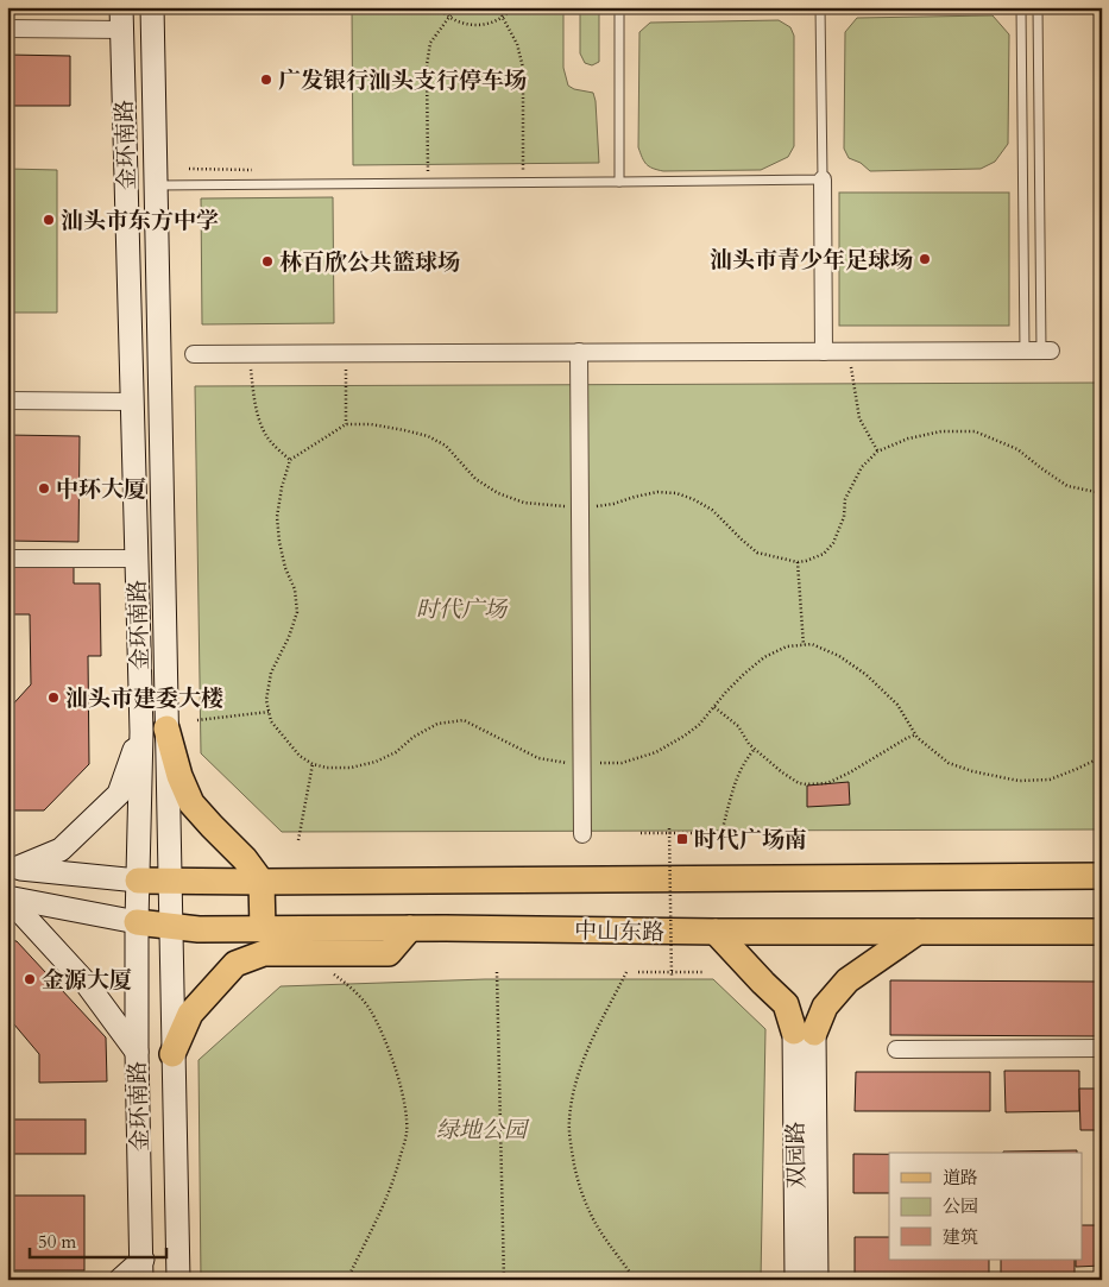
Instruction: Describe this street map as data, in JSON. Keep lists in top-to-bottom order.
{
  "streets": {
    "main road": ["金环南路", "中山东路", "双园路"]
  },
  "crossings": [
    ["金环南路", "中山东路"]
  ],
  "parks": ["时代广场", "绿地公园"],
  "places": {
    "other": [
      "广发银行汕头支行停车场",
      "汕头市东方中学",
      "汕头市青少年足球场",
      "林百欣公共篮球场",
      "中环大厦",
      "汕头市建委大楼",
      "金源大厦"
    ],
    "transit": ["时代广场南"]
  },
  "legend": ["道路", "公园", "建筑"],
  "scale_bar": "50 m"
}
